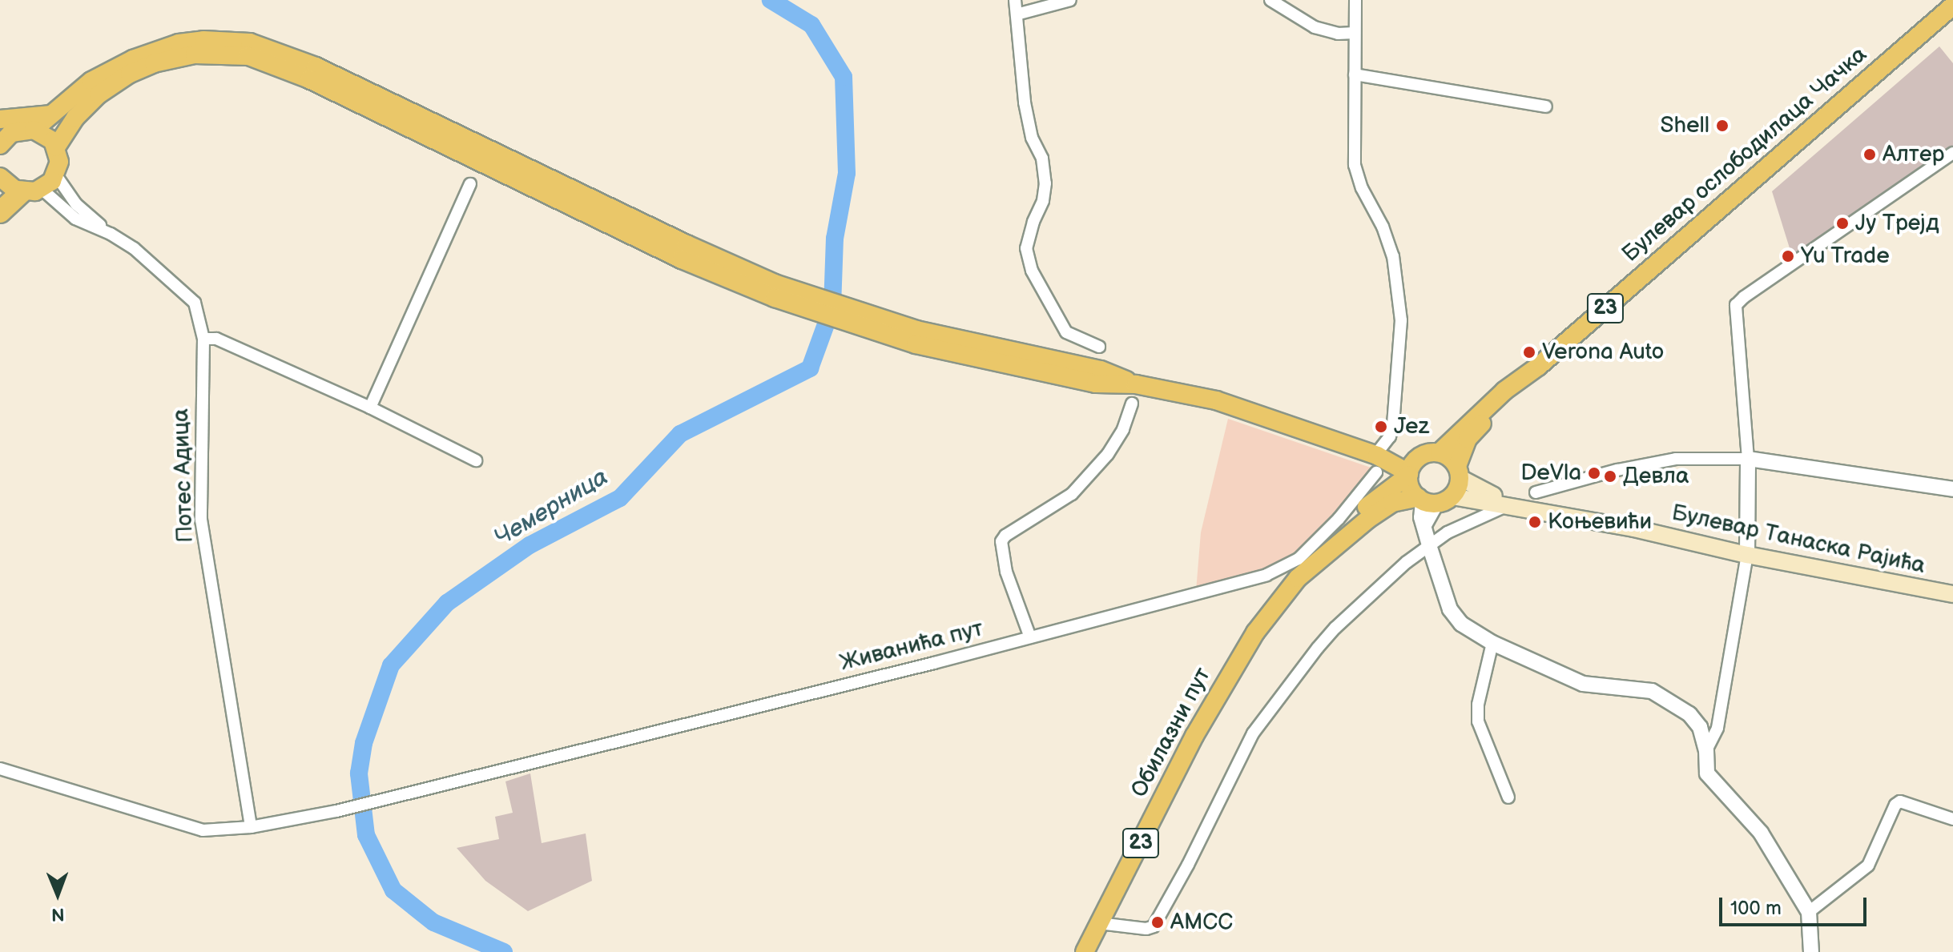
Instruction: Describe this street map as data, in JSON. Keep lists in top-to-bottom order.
{
  "streets": {
    "main road": [
      "Булевар ослободилаца Чачка",
      "23",
      "Булевар Танаска Рајића",
      "Обилазни пут"
    ],
    "street": ["Потес Адица", "Живанића пут"]
  },
  "crossings": [
    ["Булевар ослободилаца Чачка", "23"],
    ["23", "Живанића пут"],
    ["23", "Обилазни пут"],
    ["Потес Адица", "Живанића пут"],
    ["Живанића пут", "Обилазни пут"]
  ],
  "water": ["Чемерница"],
  "places": [
    "Shell",
    "Алтер",
    "Ју Трејд",
    "Yu Trade",
    "Verona Auto",
    "Jez",
    "DeVla",
    "Девла",
    "Коњевићи",
    "АМСС"
  ],
  "scale_bar": "100 m",
  "north": "bottom"
}
